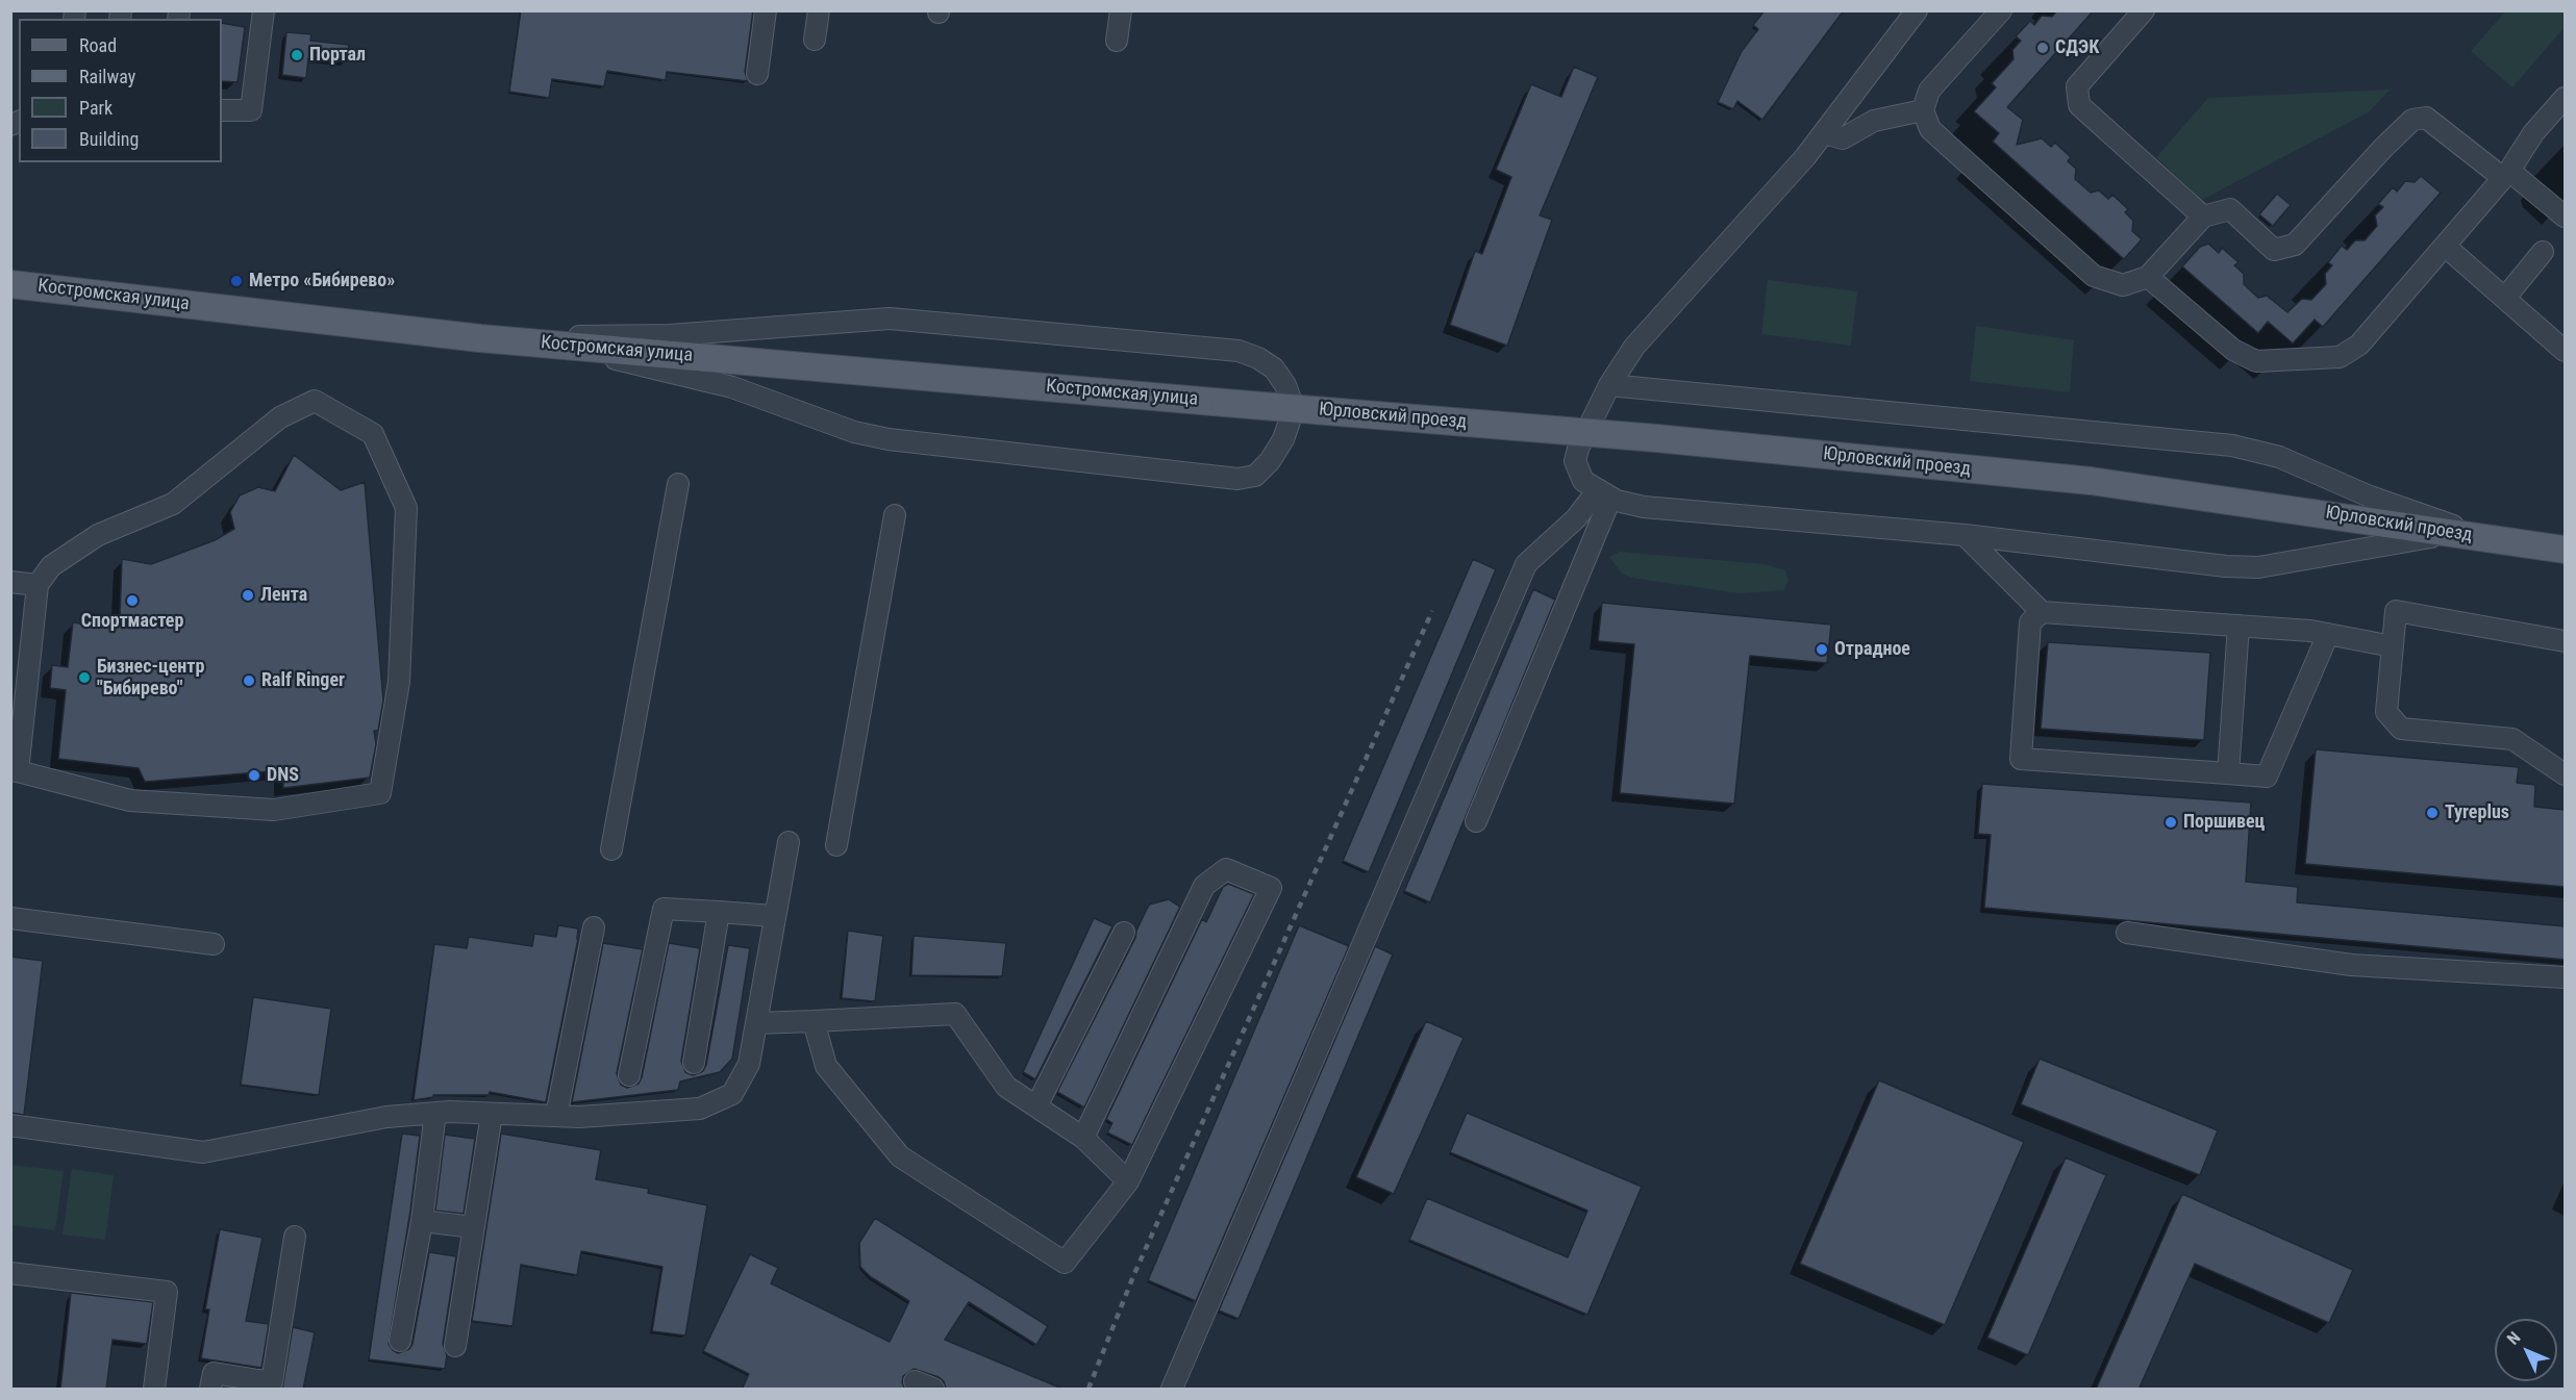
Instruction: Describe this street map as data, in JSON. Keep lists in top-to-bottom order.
{
  "streets": {
    "main road": ["Костромская улица", "Юрловский проезд"]
  },
  "crossings": [
    ["Костромская улица", "Юрловский проезд"]
  ],
  "places": [
    "СДЭК",
    "Портал",
    "Метро «Бибирево»",
    "Лента",
    "Спортмастер",
    "Отрадное",
    "Бизнес-центр \"Бибирево\"",
    "Ralf Ringer",
    "DNS",
    "Tyreplus",
    "Поршивец"
  ],
  "legend": [
    "Road",
    "Railway",
    "Park",
    "Building"
  ],
  "north": "top left"
}
